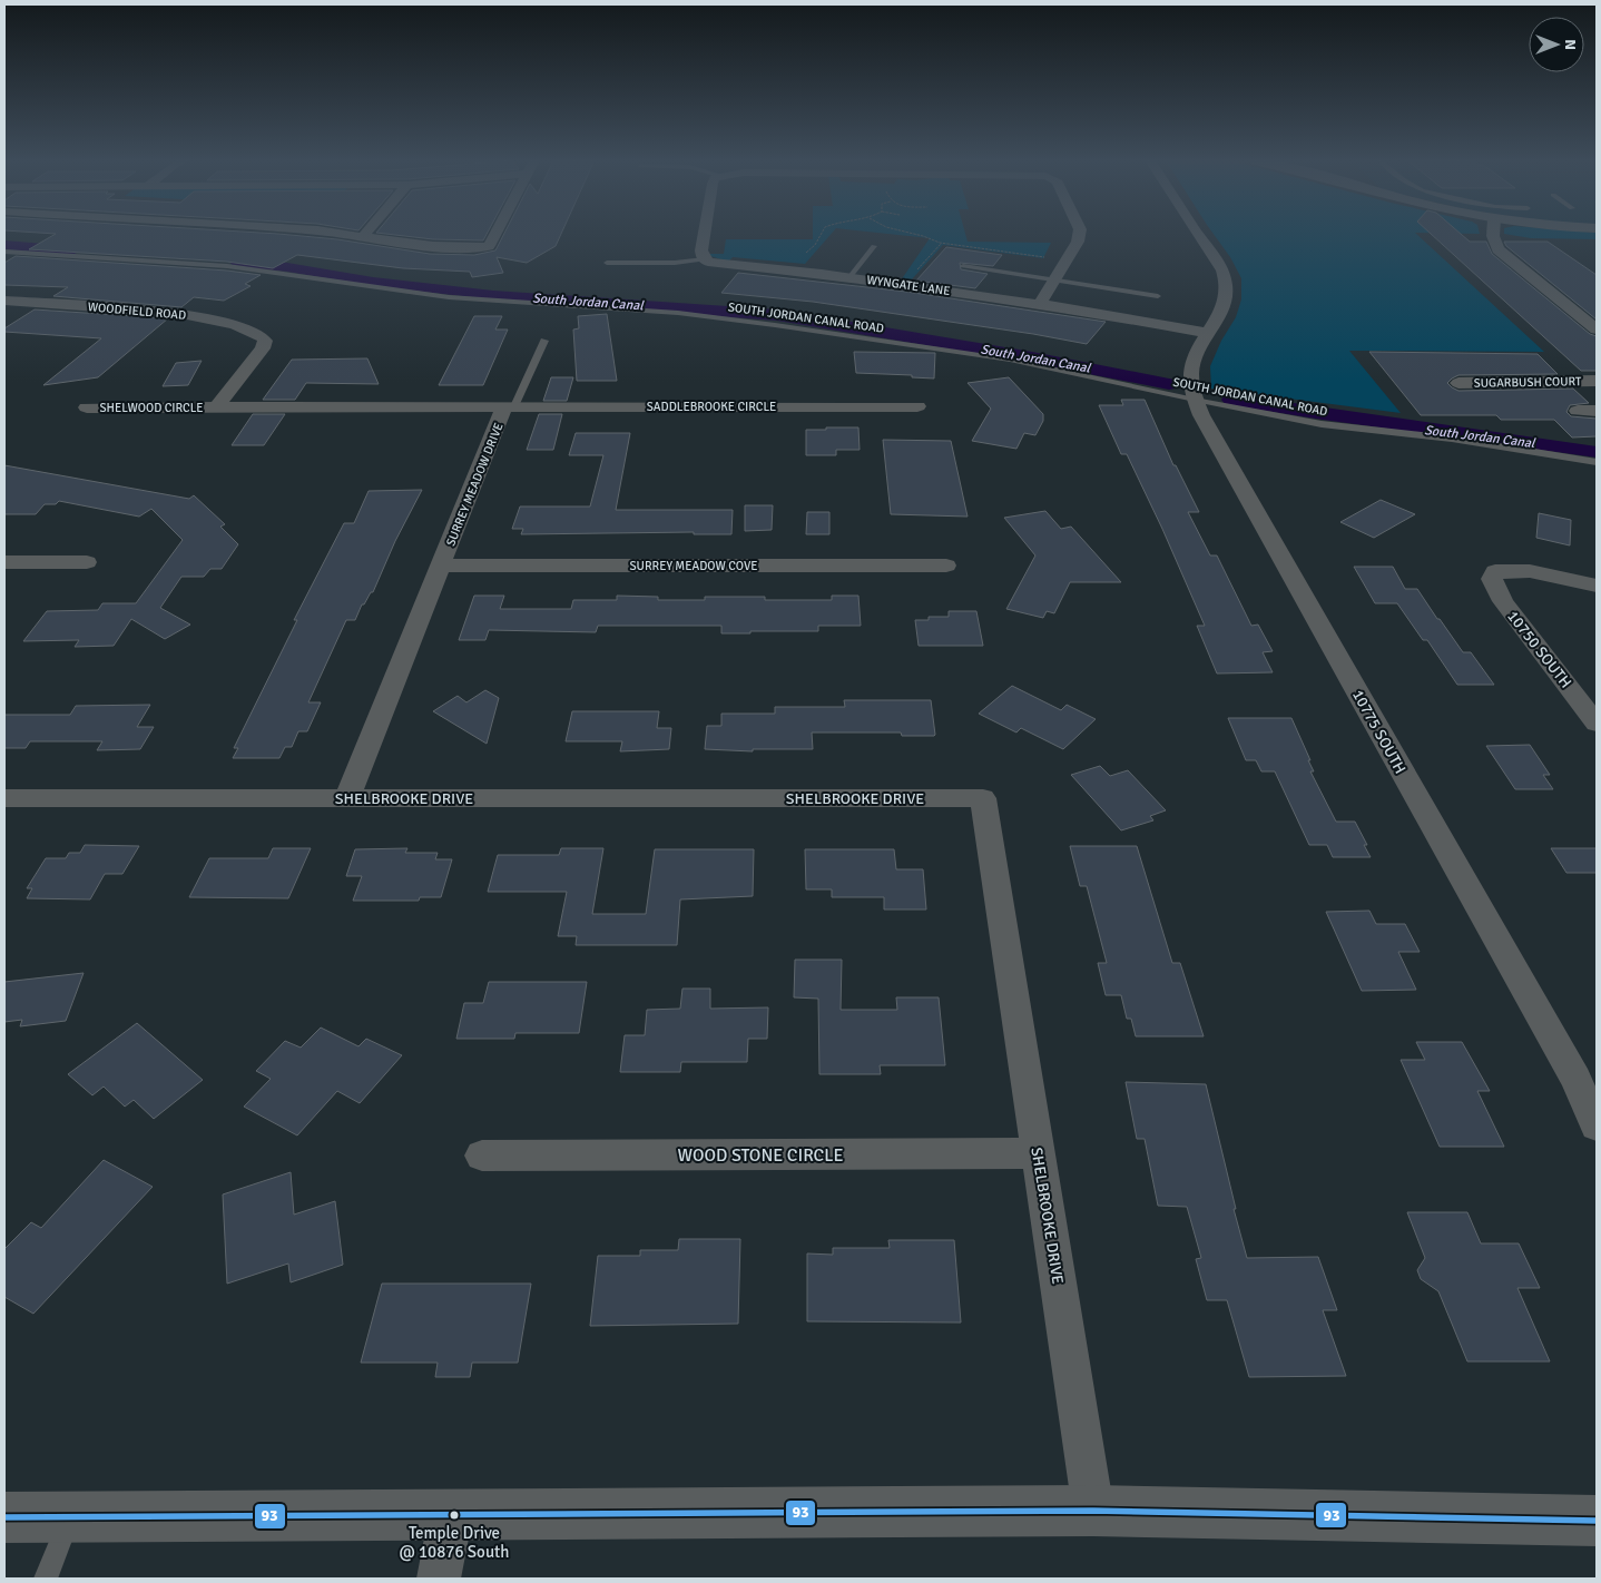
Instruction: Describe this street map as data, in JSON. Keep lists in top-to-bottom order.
{
  "streets": {
    "street": [
      "WYNGATE LANE",
      "WOODFIELD ROAD",
      "SUGARBUSH COURT",
      "SADDLEBROOKE CIRCLE",
      "SHELWOOD CIRCLE",
      "SURREY MEADOW DRIVE",
      "SURREY MEADOW COVE",
      "10750 SOUTH",
      "10775 SOUTH",
      "SHELBROOKE DRIVE",
      "WOOD STONE CIRCLE"
    ],
    "lane": ["SOUTH JORDAN CANAL ROAD"]
  },
  "crossings": [
    ["WYNGATE LANE", "10775 SOUTH"],
    ["WOODFIELD ROAD", "SHELWOOD CIRCLE"],
    ["WOODFIELD ROAD", "SURREY MEADOW DRIVE"],
    ["SOUTH JORDAN CANAL ROAD", "10775 SOUTH"],
    ["SADDLEBROOKE CIRCLE", "SURREY MEADOW DRIVE"],
    ["SHELWOOD CIRCLE", "SURREY MEADOW DRIVE"],
    ["SURREY MEADOW DRIVE", "SURREY MEADOW COVE"],
    ["SURREY MEADOW DRIVE", "SHELBROOKE DRIVE"],
    ["SHELBROOKE DRIVE", "WOOD STONE CIRCLE"]
  ],
  "water": ["South Jordan Canal"],
  "places": ["Temple Drive @ 10876 South"],
  "lines": ["transit line 93"],
  "north": "right"
}
